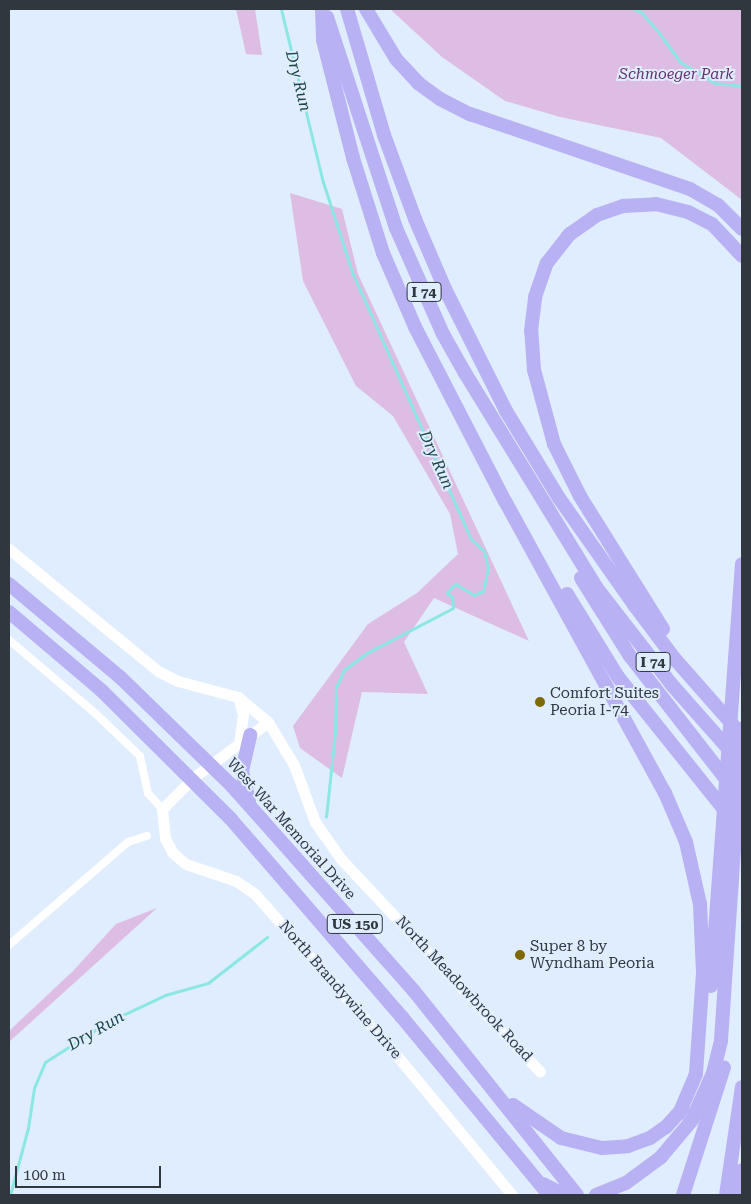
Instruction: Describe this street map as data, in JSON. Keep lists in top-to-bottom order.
{
  "streets": {
    "highway": ["I 74", "West War Memorial Drive", "US 150"],
    "street": ["North Meadowbrook Road", "North Brandywine Drive"]
  },
  "water": ["Dry Run"],
  "parks": ["Schmoeger Park"],
  "places": ["Comfort Suites Peoria I-74", "Super 8 by Wyndham Peoria"],
  "scale_bar": "100 m"
}
